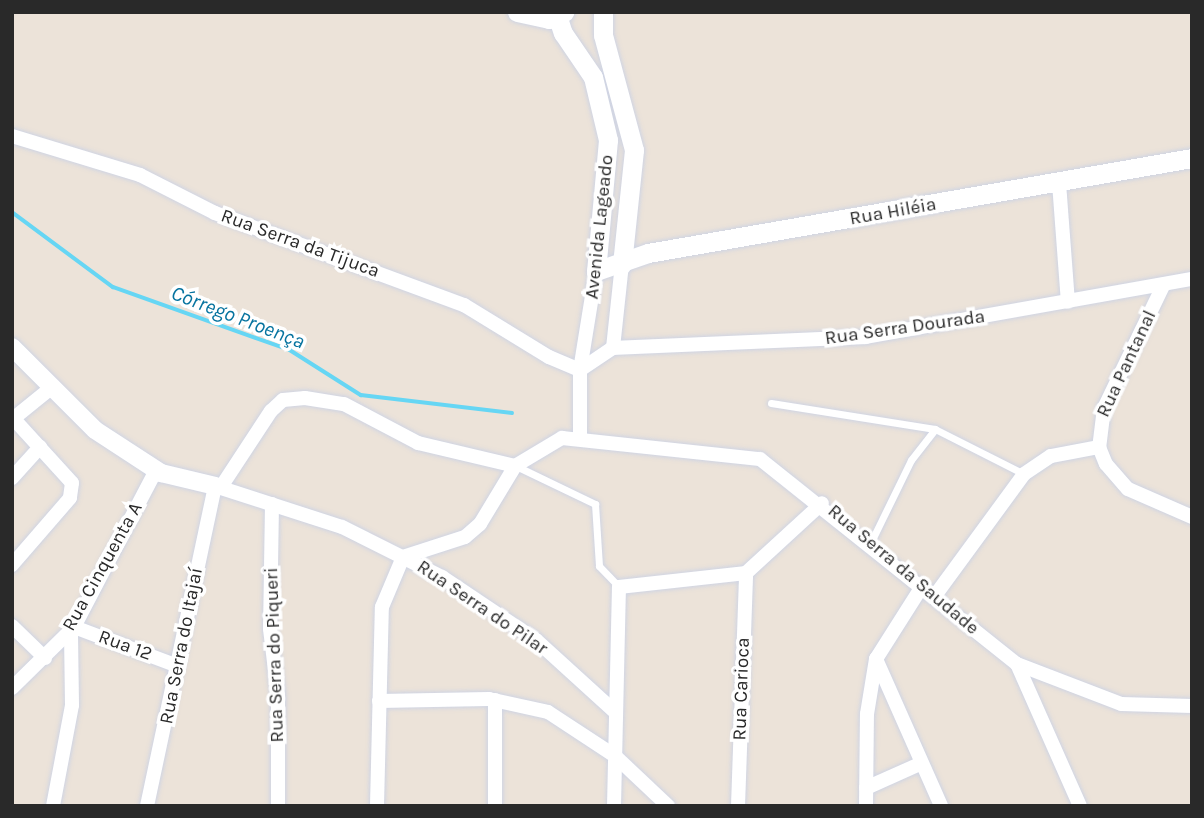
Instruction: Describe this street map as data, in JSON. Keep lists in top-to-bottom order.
{
  "streets": {
    "main road": ["Rua Hiléia", "Avenida Lageado"],
    "street": [
      "Rua Serra da Tijuca",
      "Rua Serra Dourada",
      "Rua Pantanal",
      "Rua Cinquenta A",
      "Rua Serra da Saudade",
      "Rua Serra do Pilar",
      "Rua 12",
      "Rua Serra do Itajaí",
      "Rua Serra do Piqueri",
      "Rua Carioca"
    ]
  },
  "crossings": [
    ["Rua Hiléia", "Avenida Lageado"],
    ["Avenida Lageado", "Rua Serra da Tijuca"],
    ["Avenida Lageado", "Rua Serra Dourada"],
    ["Rua Serra Dourada", "Rua Pantanal"],
    ["Rua Cinquenta A", "Rua 12"],
    ["Rua Serra do Pilar", "Rua Serra do Itajaí"],
    ["Rua Serra do Pilar", "Rua Serra do Piqueri"],
    ["Rua 12", "Rua Serra do Itajaí"]
  ],
  "water": ["Córrego Proença"]
}
